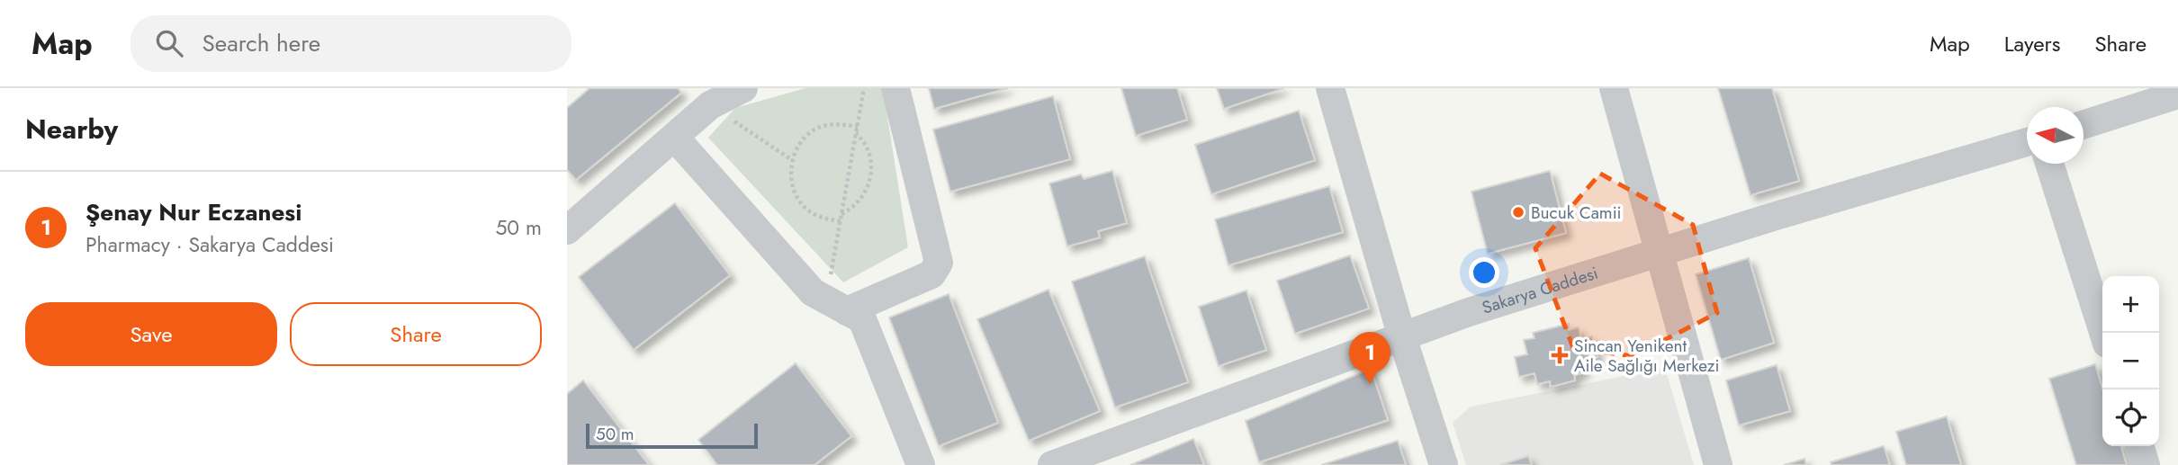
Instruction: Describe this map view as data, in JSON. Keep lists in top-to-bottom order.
{
  "streets": {
    "street": ["Sakarya Caddesi"]
  },
  "places": {
    "other": ["Bucuk Camii"],
    "health": ["Sincan Yenikent Aile Sağlığı Merkezi"]
  },
  "scale_bar": "50 m",
  "north": "left",
  "page": {
    "header": "Map",
    "search": "Search here",
    "nav": ["Map", "Layers", "Share"],
    "heading": "Nearby",
    "list": [
      {
        "mark": "1",
        "name": "Şenay Nur Eczanesi",
        "note": "Pharmacy · Sakarya Caddesi",
        "value": "50 m"
      }
    ],
    "map_buttons": ["+", "−"],
    "buttons": ["Save", "Share"],
    "pins": "1",
    "scale": "50 m"
  }
}
